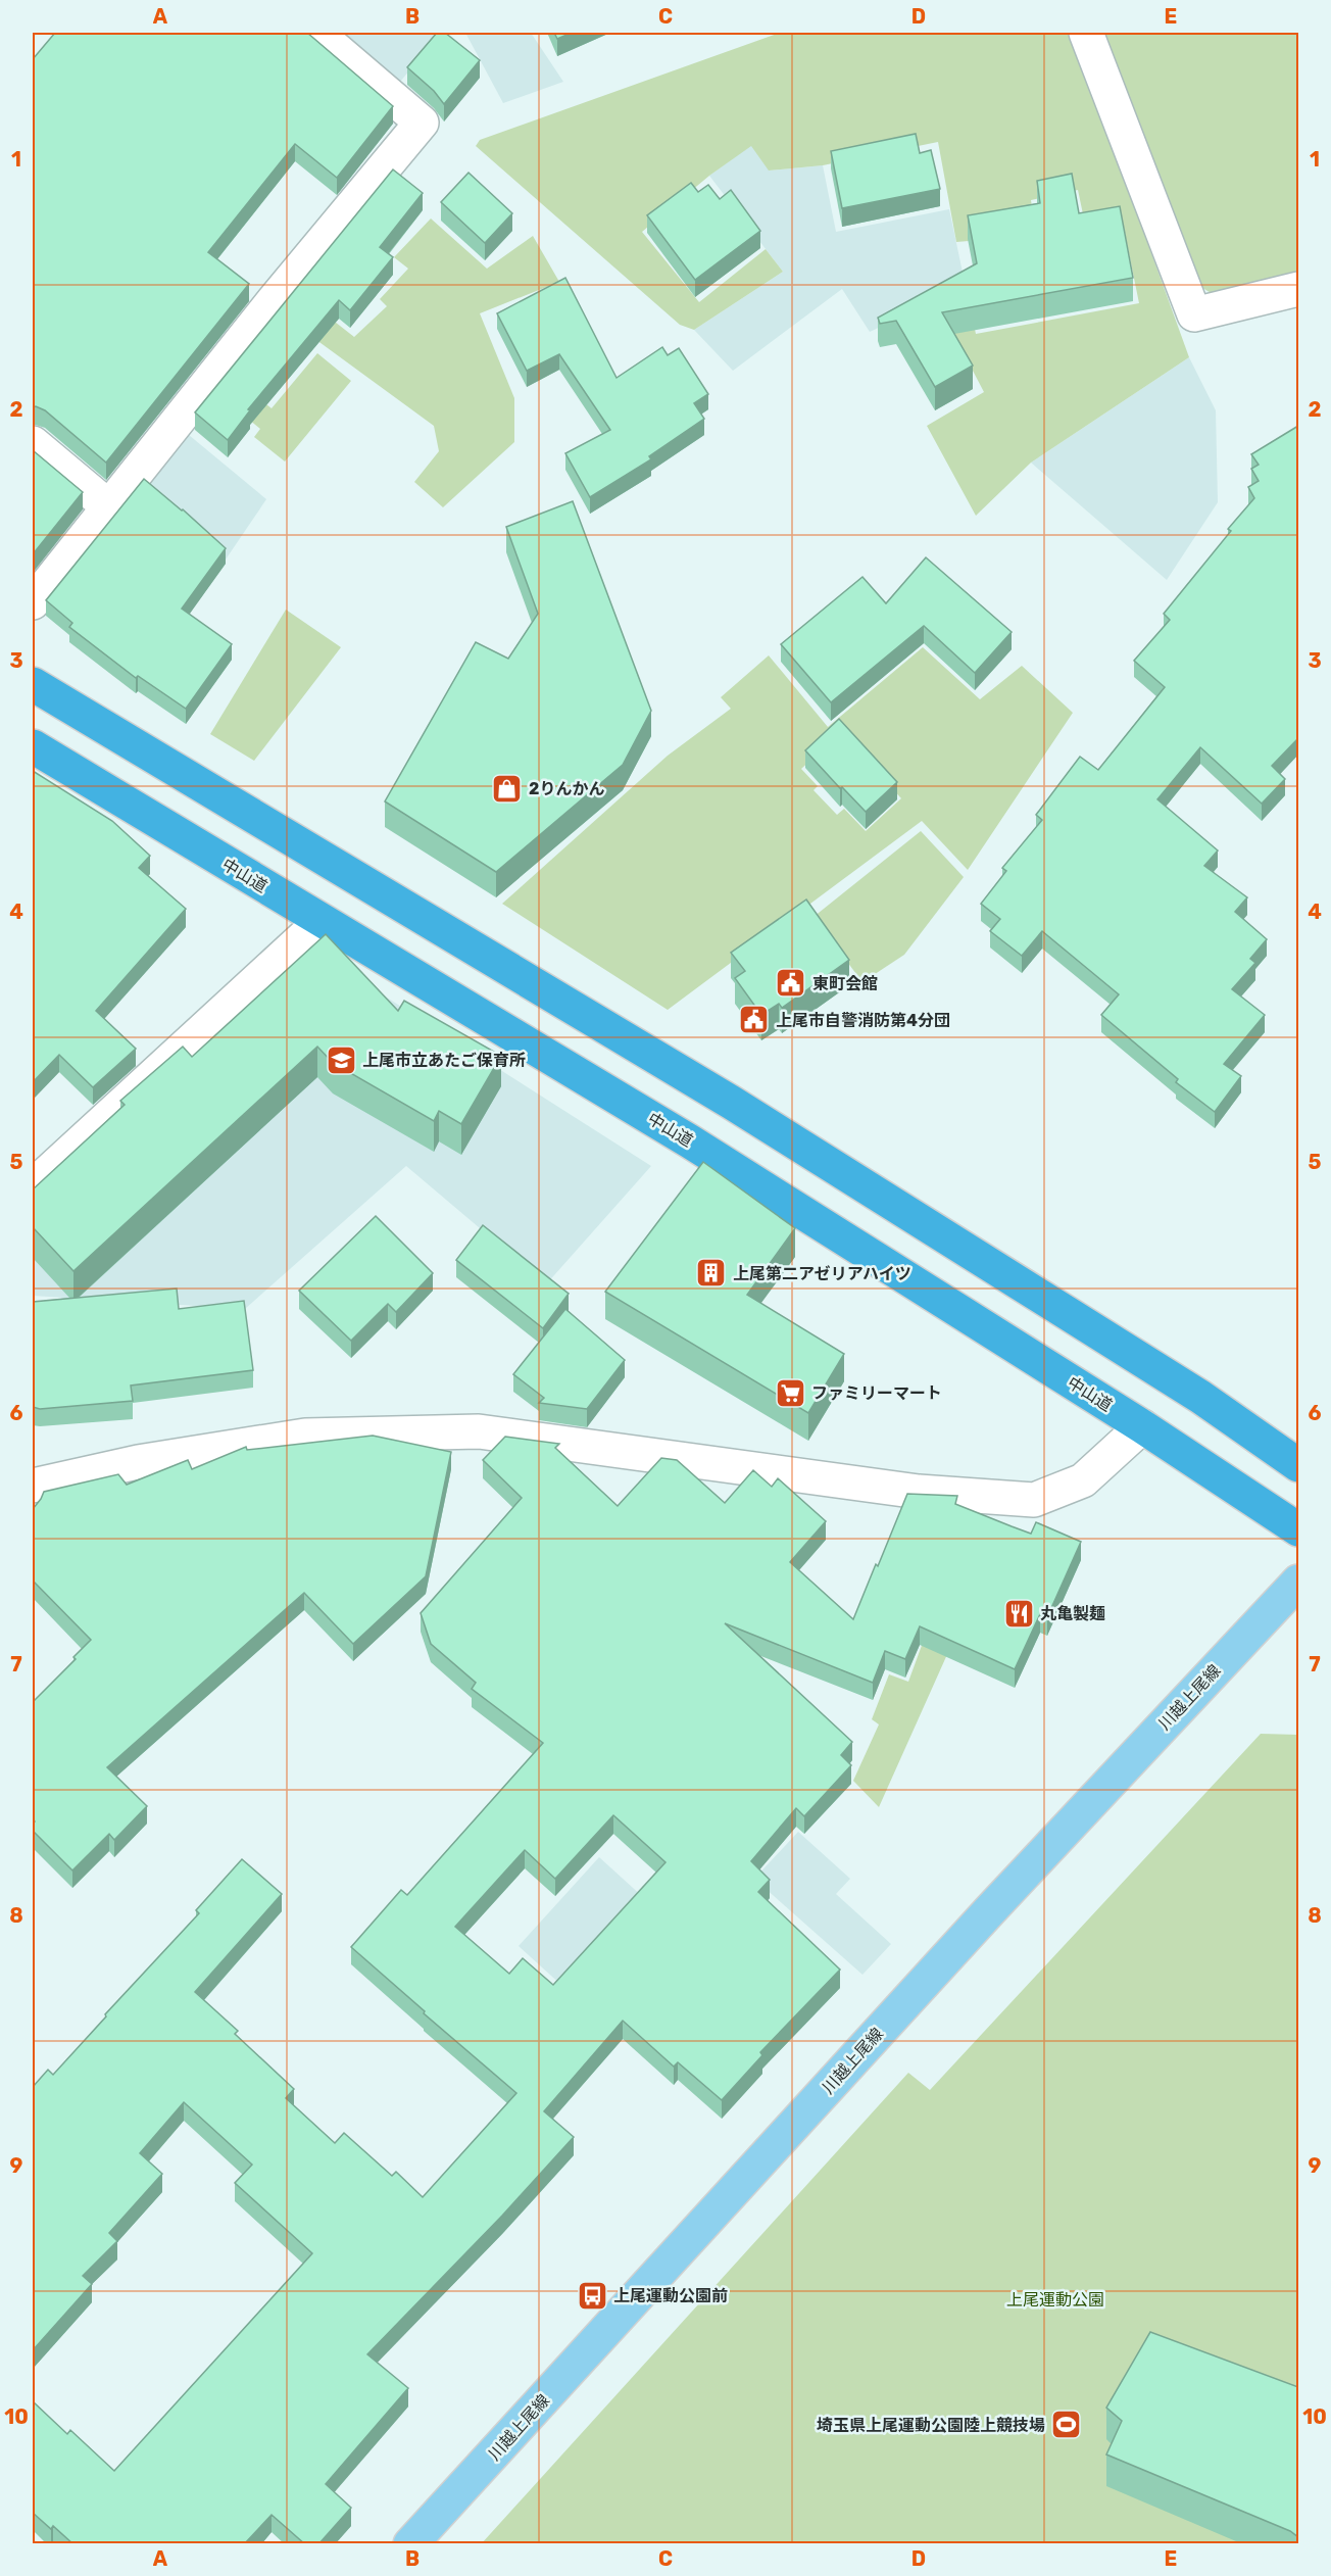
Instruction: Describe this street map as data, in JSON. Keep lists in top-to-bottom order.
{
  "streets": {
    "highway": ["中山道"],
    "main road": ["川越上尾線"]
  },
  "parks": ["上尾運動公園"],
  "places": {
    "shop": ["2りんかん"],
    "public building": ["東町会館", "上尾市自警消防第4分団"],
    "school or university": ["上尾市立あたご保育所"],
    "building": ["上尾第二アゼリアハイツ"],
    "supermarket": ["ファミリーマート"],
    "restaurant": ["丸亀製麺"],
    "bus stop": ["上尾運動公園前"],
    "sports": ["埼玉県上尾運動公園陸上競技場"]
  },
  "grid": {
    "columns": [
      "A",
      "B",
      "C",
      "D",
      "E"
    ],
    "rows": [
      "1",
      "2",
      "3",
      "4",
      "5",
      "6",
      "7",
      "8",
      "9",
      "10"
    ]
  }
}
